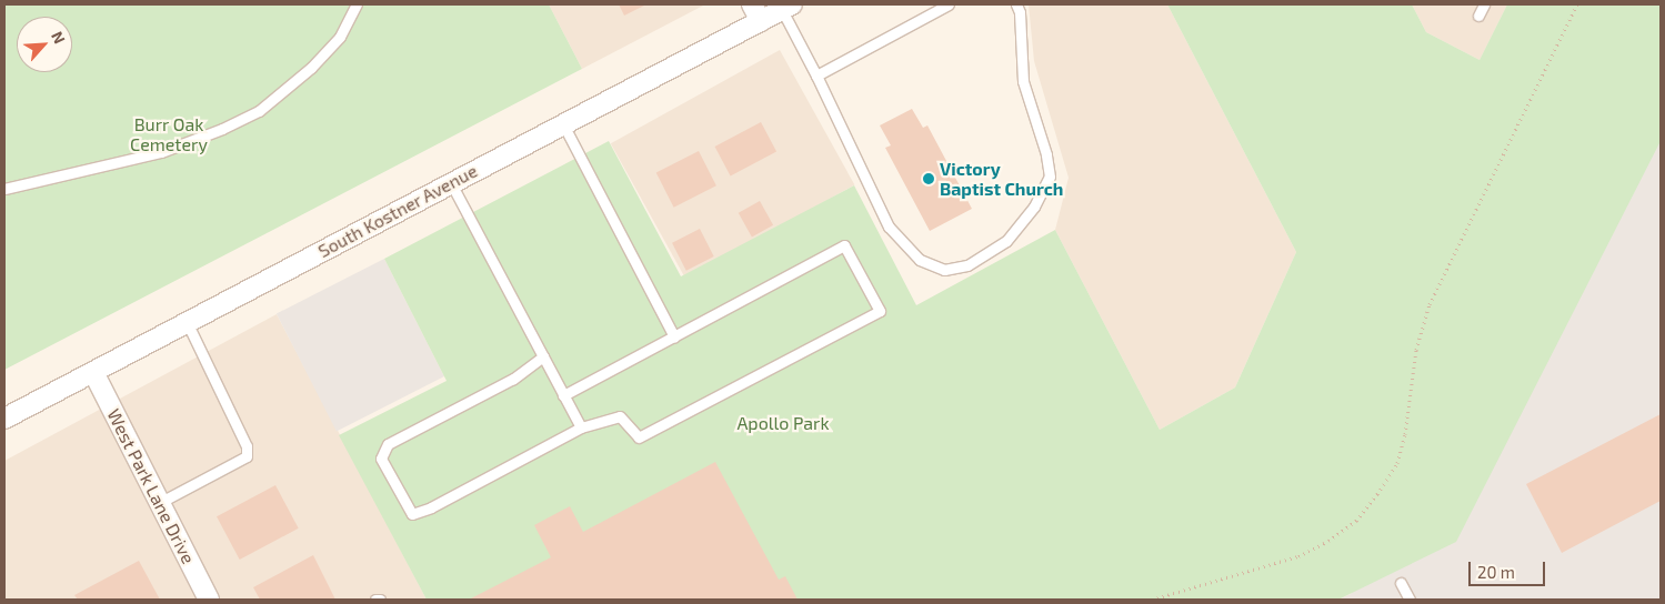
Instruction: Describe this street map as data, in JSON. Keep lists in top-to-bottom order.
{
  "streets": {
    "street": ["South Kostner Avenue", "West Park Lane Drive"]
  },
  "crossings": [
    ["South Kostner Avenue", "West Park Lane Drive"]
  ],
  "parks": ["Burr Oak Cemetery", "Apollo Park"],
  "places": ["Victory Baptist Church"],
  "scale_bar": "20 m",
  "north": "top right"
}
